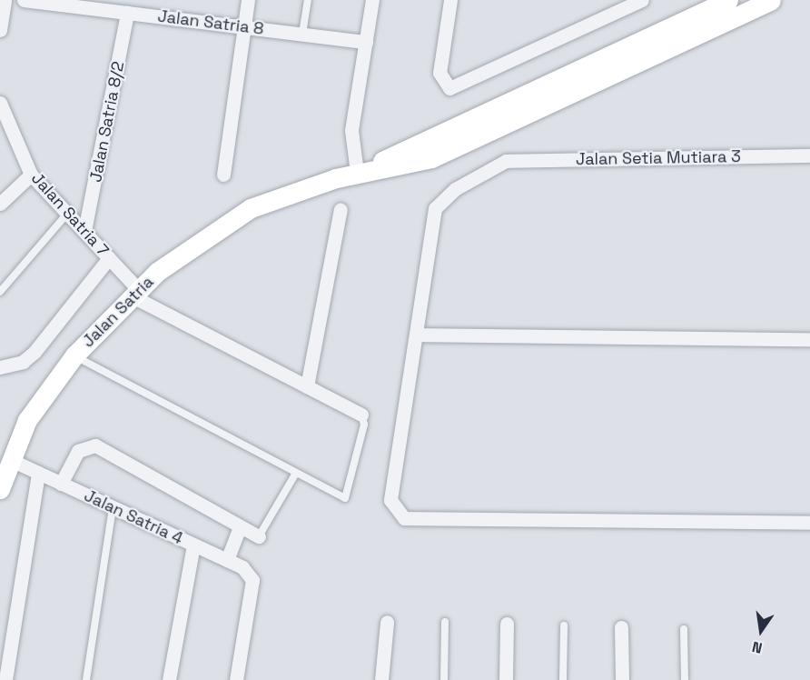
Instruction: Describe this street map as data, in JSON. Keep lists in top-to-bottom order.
{
  "streets": {
    "street": [
      "Jalan Satria 8",
      "Jalan Satria 8/2",
      "Jalan Setia Mutiara 3",
      "Jalan Satria 7",
      "Jalan Satria",
      "Jalan Satria 4"
    ]
  },
  "crossings": [
    ["Jalan Satria 8", "Jalan Satria 8/2"],
    ["Jalan Satria 8/2", "Jalan Satria 7"],
    ["Jalan Satria 7", "Jalan Satria"],
    ["Jalan Satria", "Jalan Satria 4"]
  ],
  "north": "bottom"
}
